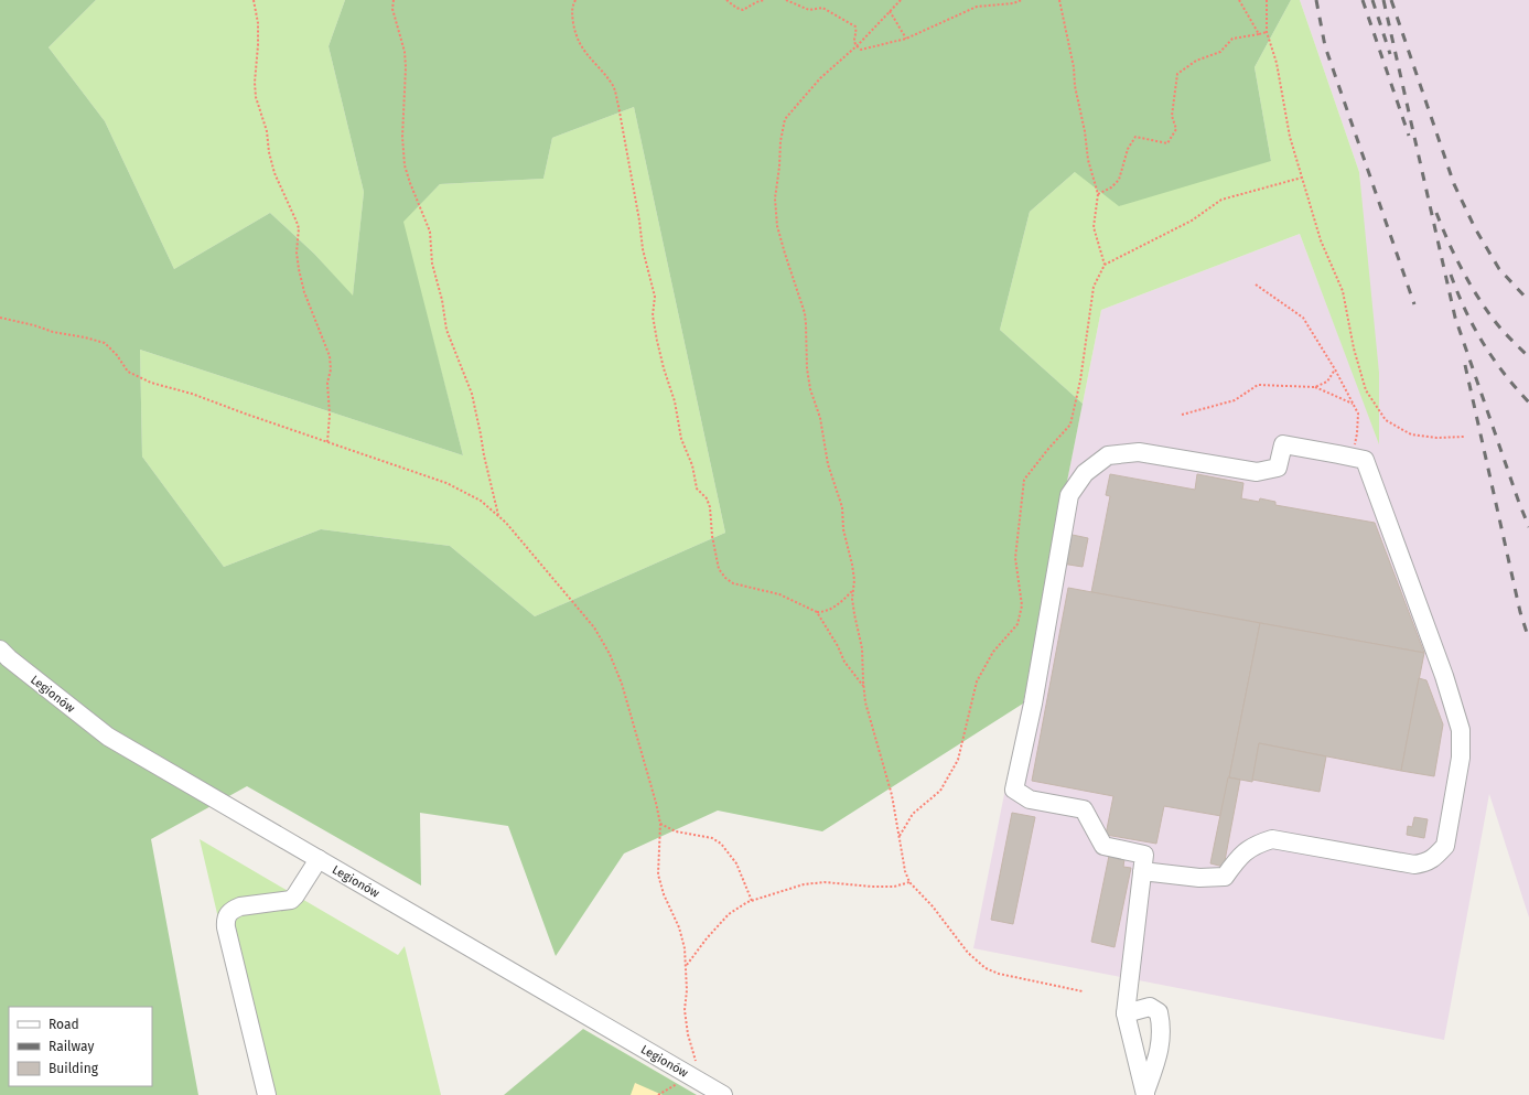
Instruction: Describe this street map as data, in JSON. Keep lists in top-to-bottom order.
{
  "streets": {
    "street": ["Legionów"]
  },
  "legend": ["Road", "Railway", "Building"]
}
